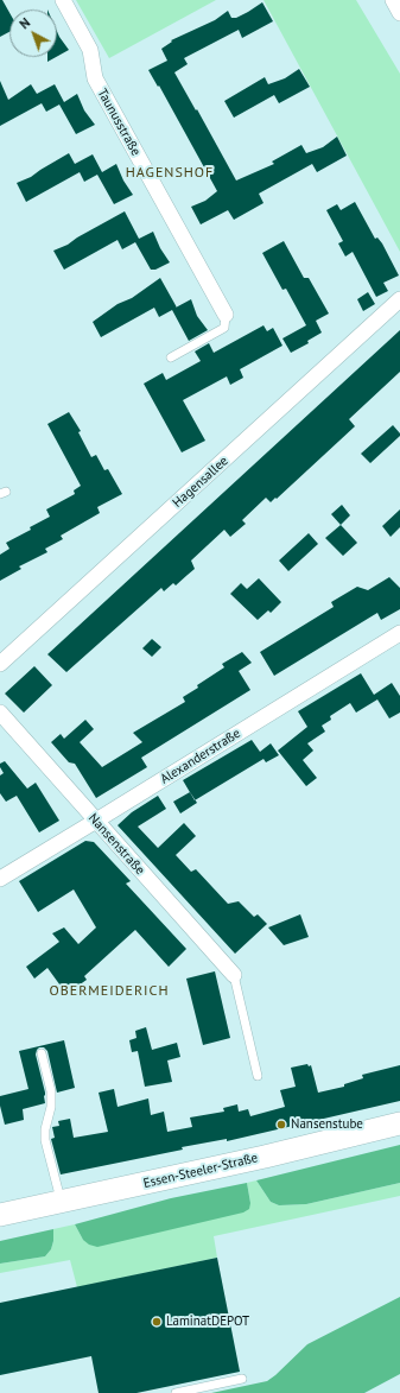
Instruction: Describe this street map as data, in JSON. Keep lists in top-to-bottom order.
{
  "streets": {
    "main road": ["Essen-Steeler-Straße"],
    "street": [
      "Taunusstraße",
      "Hagensallee",
      "Alexanderstraße",
      "Nansenstraße"
    ]
  },
  "crossings": [
    ["Alexanderstraße", "Nansenstraße"]
  ],
  "districts": ["HAGENSHOF", "OBERMEIDERICH"],
  "places": ["Nansenstube", "LaminatDEPOT"],
  "north": "top left"
}
